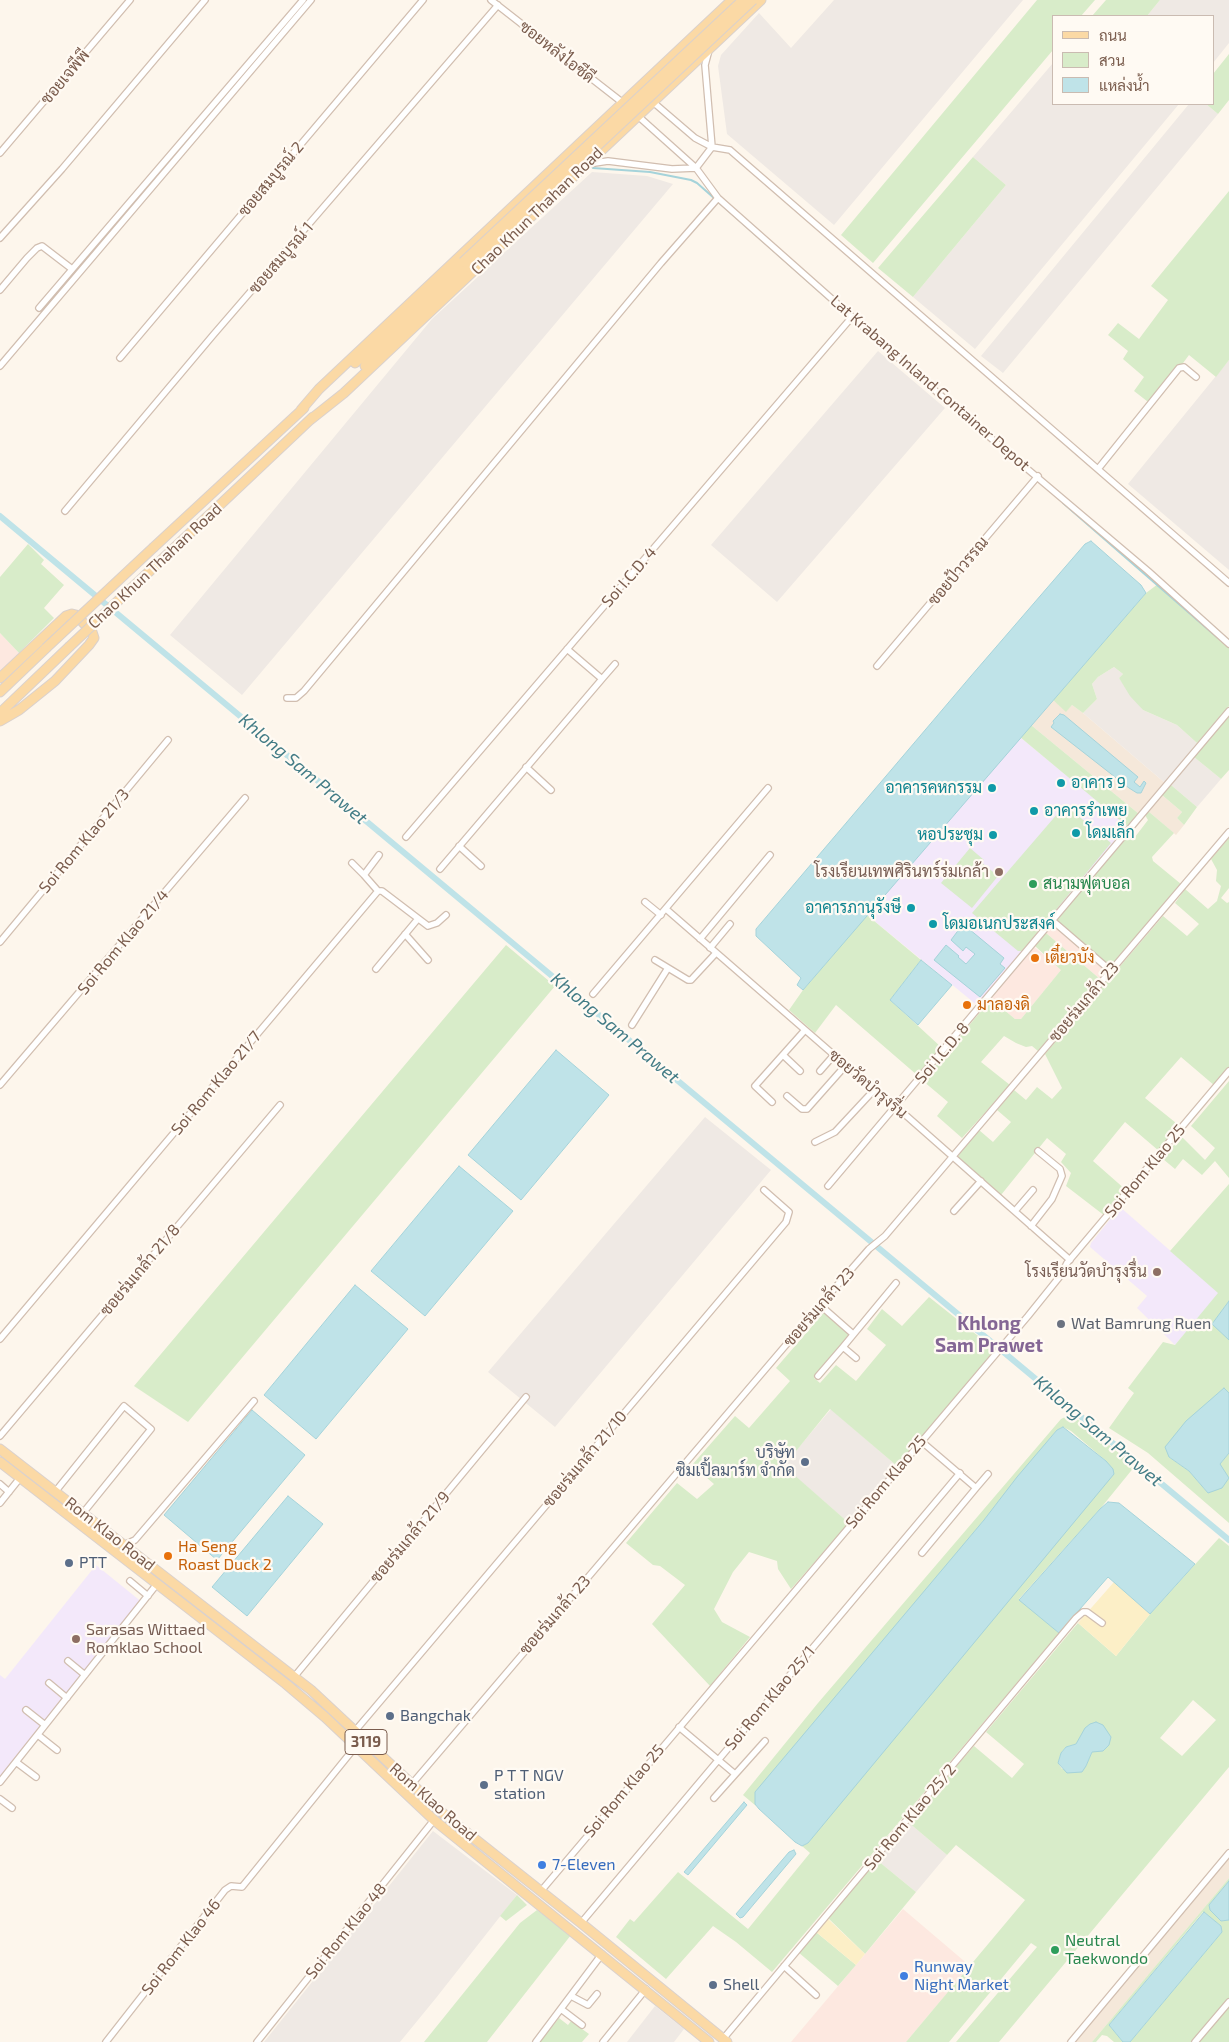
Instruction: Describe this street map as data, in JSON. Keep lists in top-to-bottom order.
{
  "streets": {
    "main road": ["Chao Khun Thahan Road", "Rom Klao Road", "3119"],
    "street": [
      "ซอยหลังไอซีดี",
      "ซอยเจพีพี",
      "ซอยสมบูรณ์ 2",
      "ซอยสมบูรณ์ 1",
      "Lat Krabang Inland Container Depot",
      "ซอยป้าวรรณ",
      "Soi I.C.D. 4",
      "Soi Rom Klao 21/3",
      "Soi Rom Klao 21/4",
      "ซอยร่มเกล้า 23",
      "Soi I.C.D. 8",
      "Soi Rom Klao 21/7",
      "ซอยวัดบำรุงรื่น",
      "Soi Rom Klao 25",
      "ซอยร่มเกล้า 21/8",
      "ซอยร่มเกล้า 21/10",
      "ซอยร่มเกล้า 21/9",
      "Soi Rom Klao 25/1",
      "Soi Rom Klao 25/2",
      "Soi Rom Klao 48",
      "Soi Rom Klao 46"
    ]
  },
  "crossings": [
    ["ซอยหลังไอซีดี", "Chao Khun Thahan Road"],
    ["ซอยหลังไอซีดี", "ซอยสมบูรณ์ 1"],
    ["Chao Khun Thahan Road", "Lat Krabang Inland Container Depot"],
    ["Lat Krabang Inland Container Depot", "ซอยป้าวรรณ"],
    ["Lat Krabang Inland Container Depot", "Soi I.C.D. 4"],
    ["ซอยร่มเกล้า 23", "ซอยวัดบำรุงรื่น"],
    ["ซอยร่มเกล้า 23", "Rom Klao Road"],
    ["Soi I.C.D. 8", "ซอยวัดบำรุงรื่น"],
    ["ซอยวัดบำรุงรื่น", "Soi Rom Klao 25"],
    ["Soi Rom Klao 25", "Rom Klao Road"],
    ["ซอยร่มเกล้า 21/10", "Rom Klao Road"],
    ["Rom Klao Road", "ซอยร่มเกล้า 21/9"],
    ["Rom Klao Road", "Soi Rom Klao 25/1"],
    ["Rom Klao Road", "Soi Rom Klao 25/2"],
    ["Rom Klao Road", "Soi Rom Klao 48"],
    ["Rom Klao Road", "Soi Rom Klao 46"]
  ],
  "districts": ["Khlong Sam Prawet"],
  "water": ["Khlong Sam Prawet"],
  "places": [
    "อาคาร 9",
    "อาคารคหกรรม",
    "อาคารรำเพย",
    "โดมเล็ก",
    "หอประชุม",
    "โรงเรียนเทพศิรินทร์ร่มเกล้า",
    "สนามฟุตบอล",
    "อาคารภานุรังษี",
    "โดมอเนกประสงค์",
    "เตี๋ยวบัง",
    "มาลองดิ",
    "โรงเรียนวัดบำรุงรื่น",
    "Wat Bamrung Ruen",
    "บริษัท ซิมเปิ้ลมาร์ท จำกัด",
    "Ha Seng Roast Duck 2",
    "PTT",
    "Sarasas Wittaed Romklao School",
    "Bangchak",
    "P T T NGV station",
    "7-Eleven",
    "Neutral Taekwondo",
    "Runway Night Market",
    "Shell"
  ],
  "legend": ["ถนน", "สวน", "แหล่งน้ำ"]
}
